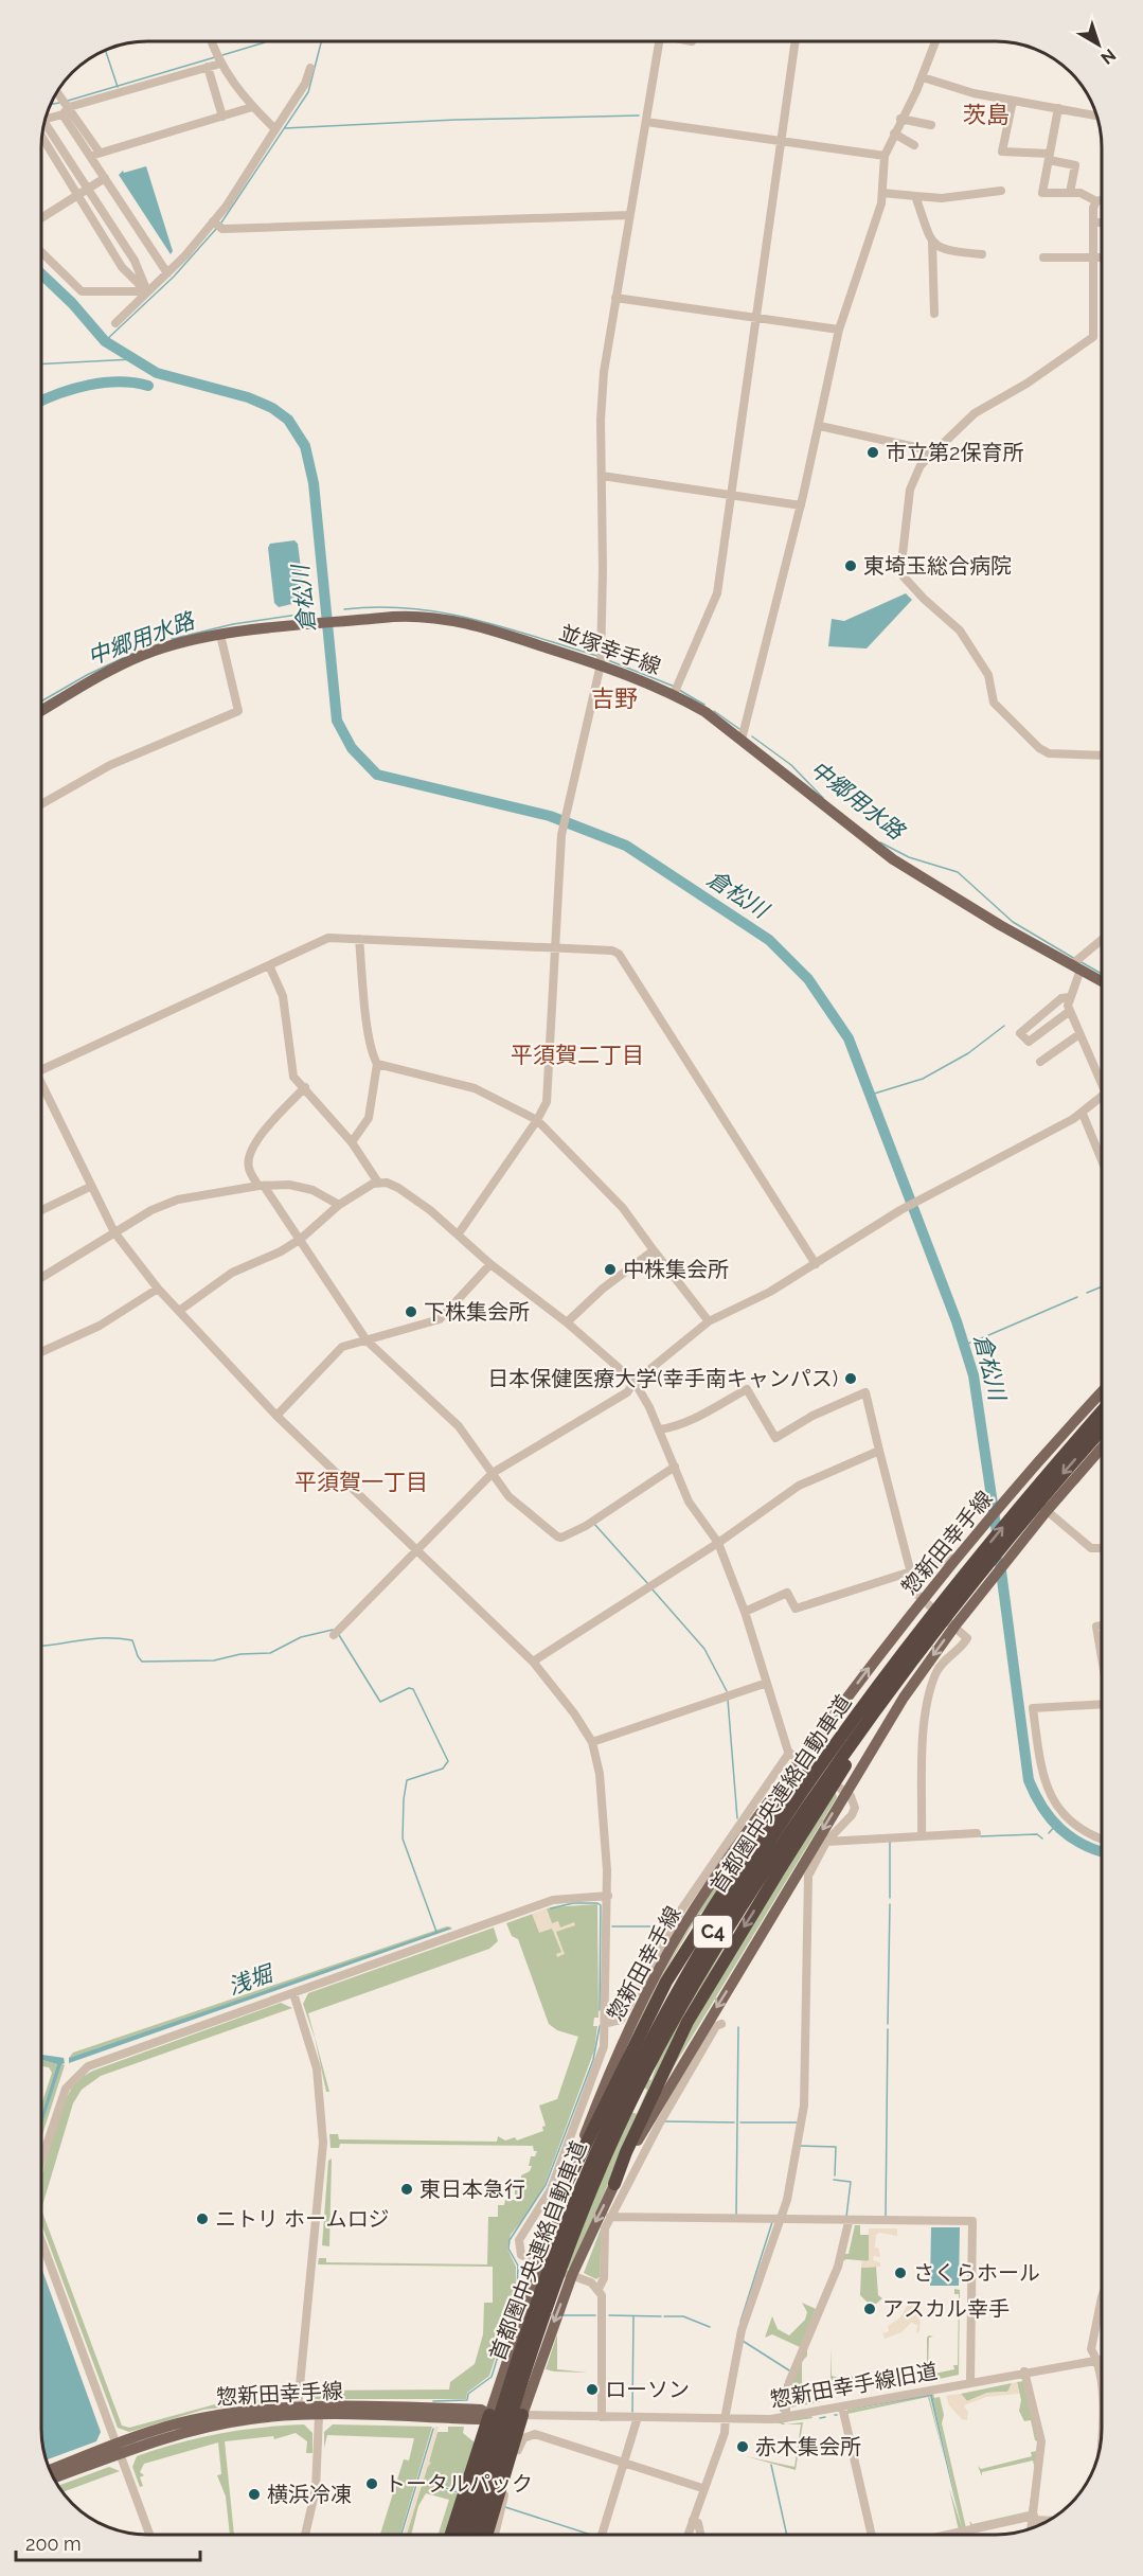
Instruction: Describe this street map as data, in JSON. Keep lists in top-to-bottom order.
{
  "streets": {
    "highway": ["首都圏中央連絡自動車道", "C4"],
    "main road": ["並塚幸手線", "惣新田幸手線"],
    "street": ["惣新田幸手線旧道"]
  },
  "crossings": [
    ["惣新田幸手線", "惣新田幸手線旧道"]
  ],
  "districts": [
    "茨島",
    "吉野",
    "平須賀二丁目",
    "平須賀一丁目"
  ],
  "water": ["倉松川", "中郷用水路", "浅堀"],
  "places": [
    "市立第2保育所",
    "東埼玉総合病院",
    "中株集会所",
    "下株集会所",
    "日本保健医療大学(幸手南キャンパス)",
    "東日本急行",
    "ニトリ ホームロジ",
    "さくらホール",
    "アスカル幸手",
    "ローソン",
    "赤木集会所",
    "トータルパック",
    "横浜冷凍"
  ],
  "scale_bar": "200 m",
  "north": "bottom right"
}
